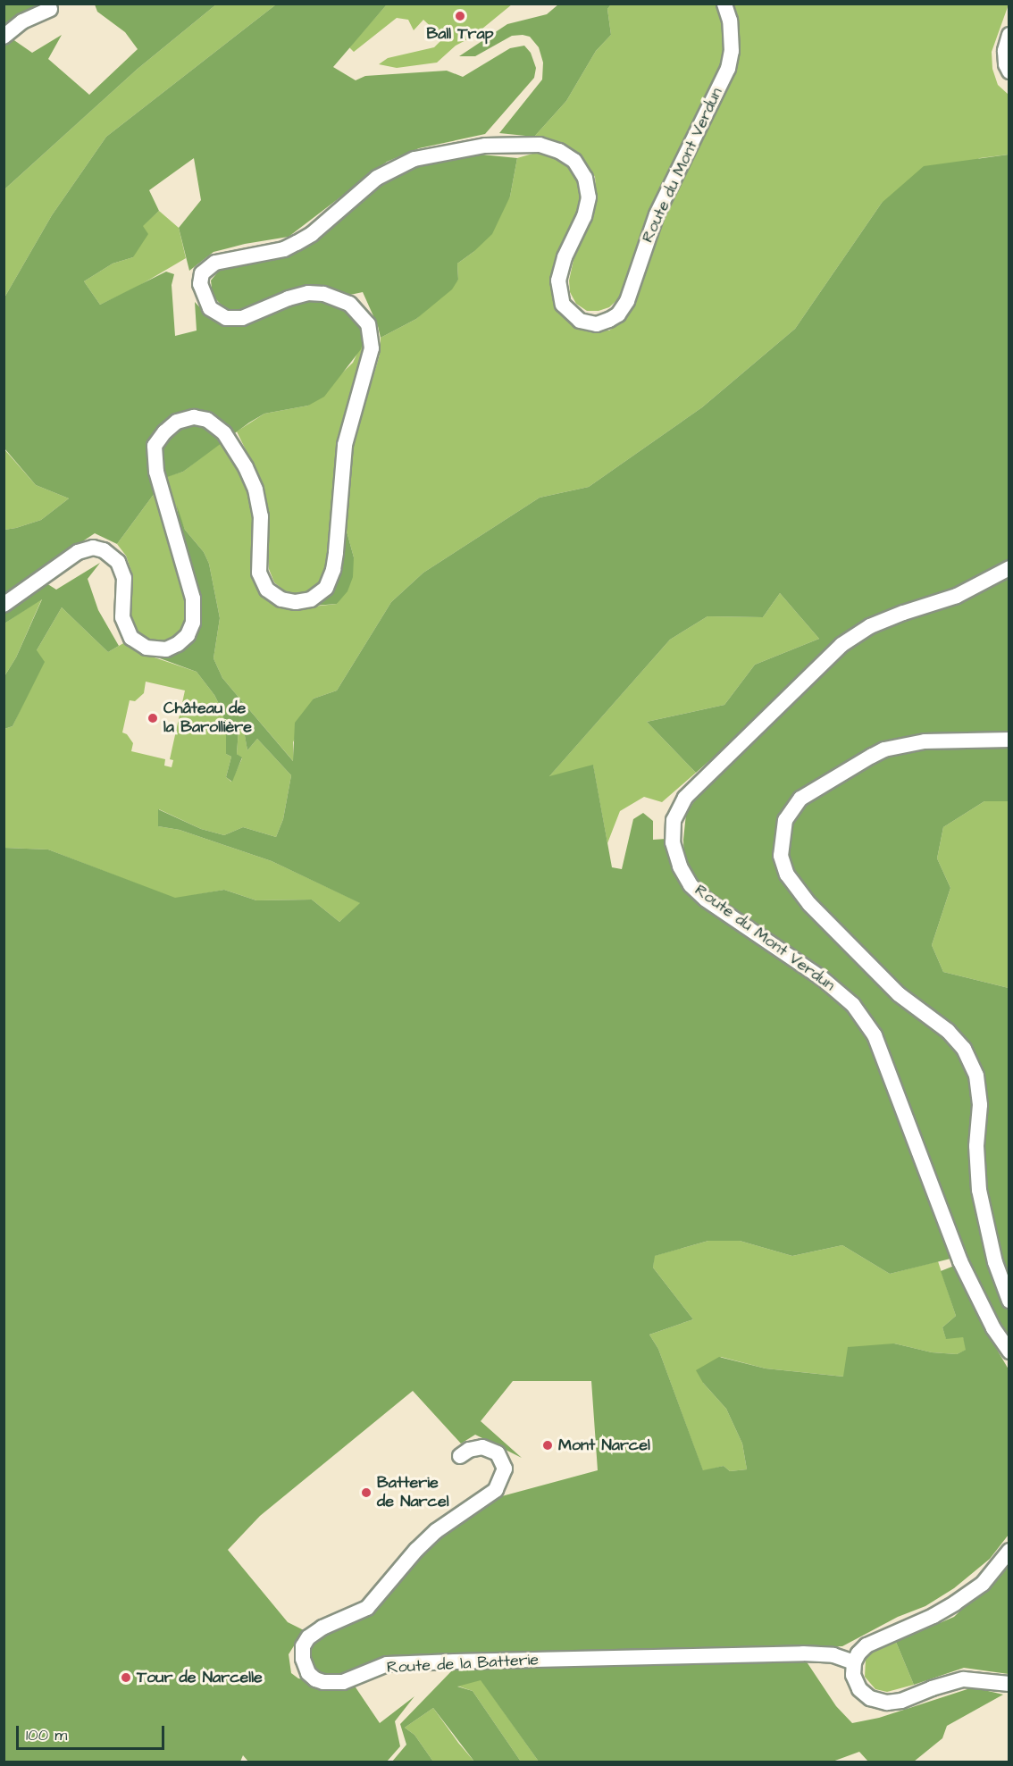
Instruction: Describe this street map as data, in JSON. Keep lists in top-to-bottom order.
{
  "streets": {
    "street": ["Route du Mont Verdun", "Route de la Batterie"]
  },
  "places": [
    "Ball Trap",
    "Château de la Barollière",
    "Mont Narcel",
    "Batterie de Narcel",
    "Tour de Narcelle"
  ],
  "scale_bar": "100 m"
}
